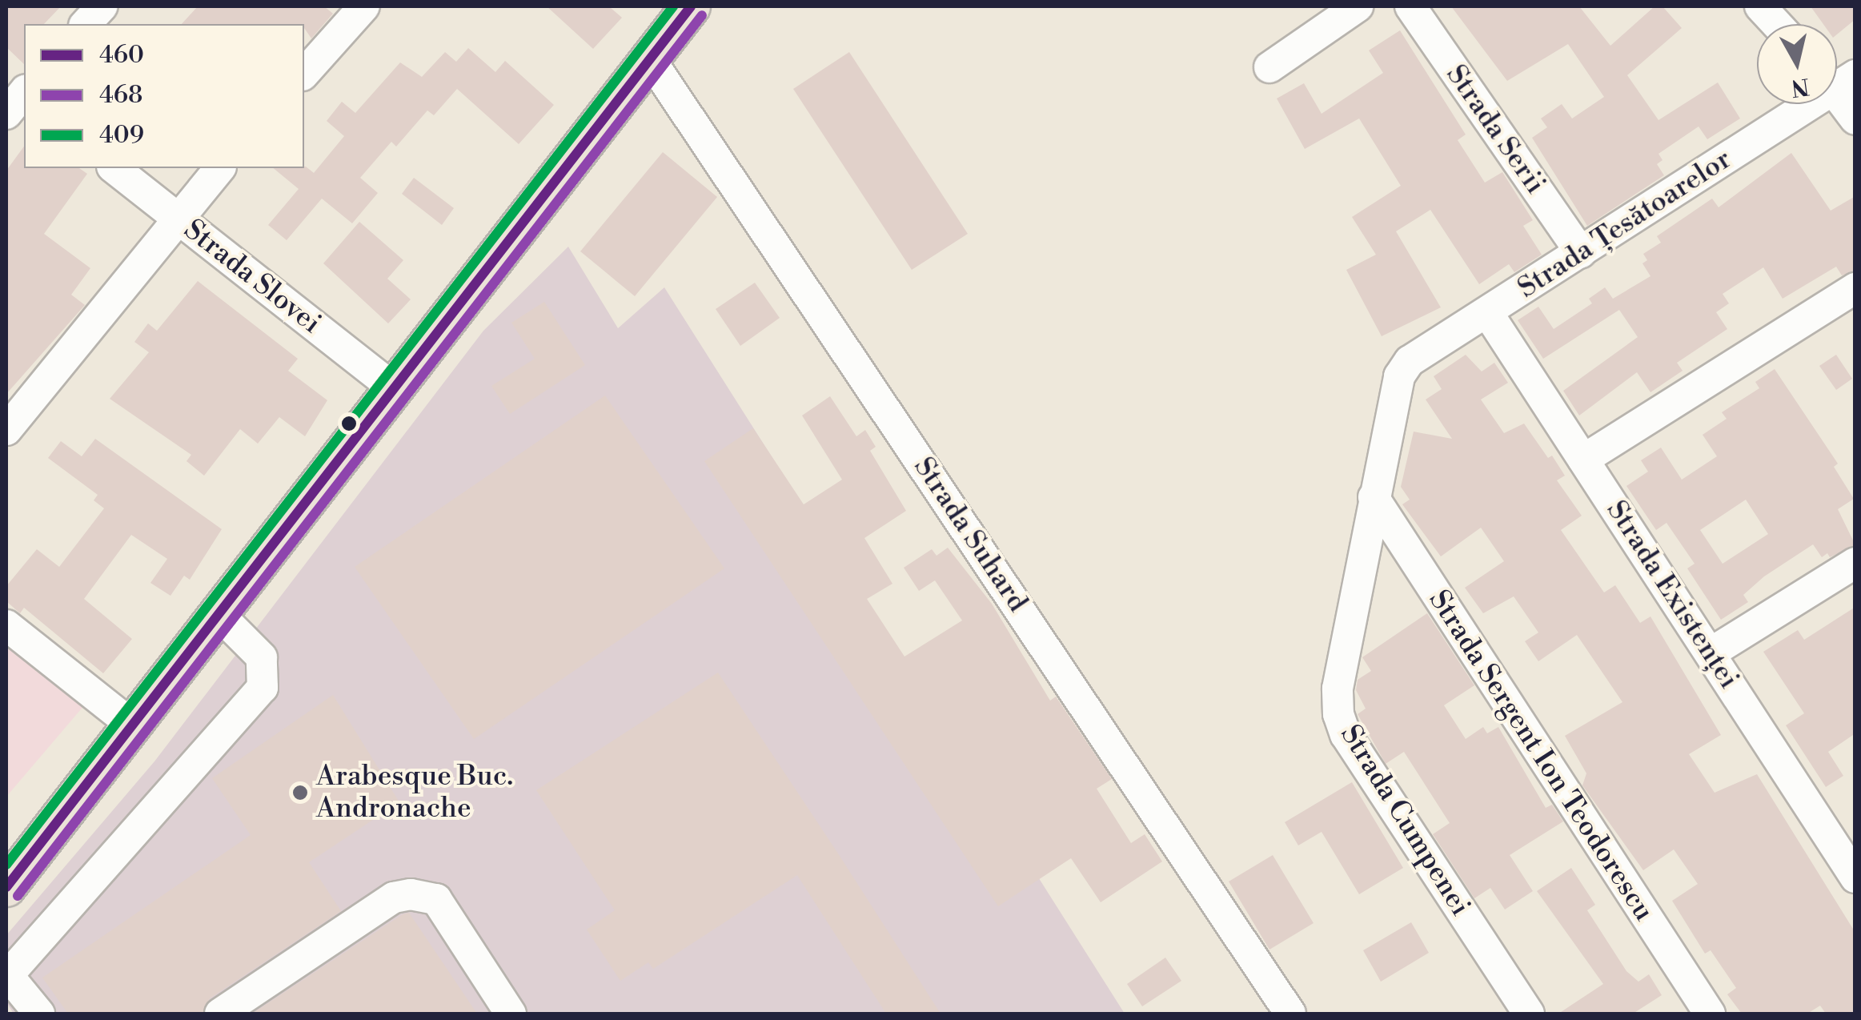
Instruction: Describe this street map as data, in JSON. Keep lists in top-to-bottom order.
{
  "streets": {
    "street": [
      "Strada Serii",
      "Strada Țesătoarelor",
      "Strada Slovei",
      "Strada Suhard",
      "Strada Existenței",
      "Strada Sergent Ion Teodorescu",
      "Strada Cumpenei"
    ]
  },
  "crossings": [
    ["Strada Serii", "Strada Țesătoarelor"],
    ["Strada Țesătoarelor", "Strada Existenței"],
    ["Strada Țesătoarelor", "Strada Cumpenei"],
    ["Strada Sergent Ion Teodorescu", "Strada Cumpenei"]
  ],
  "places": ["Arabesque Buc. Andronache"],
  "lines": ["transit line 460", "transit line 409", "transit line 468"],
  "legend": ["460", "468", "409"],
  "north": "bottom"
}
